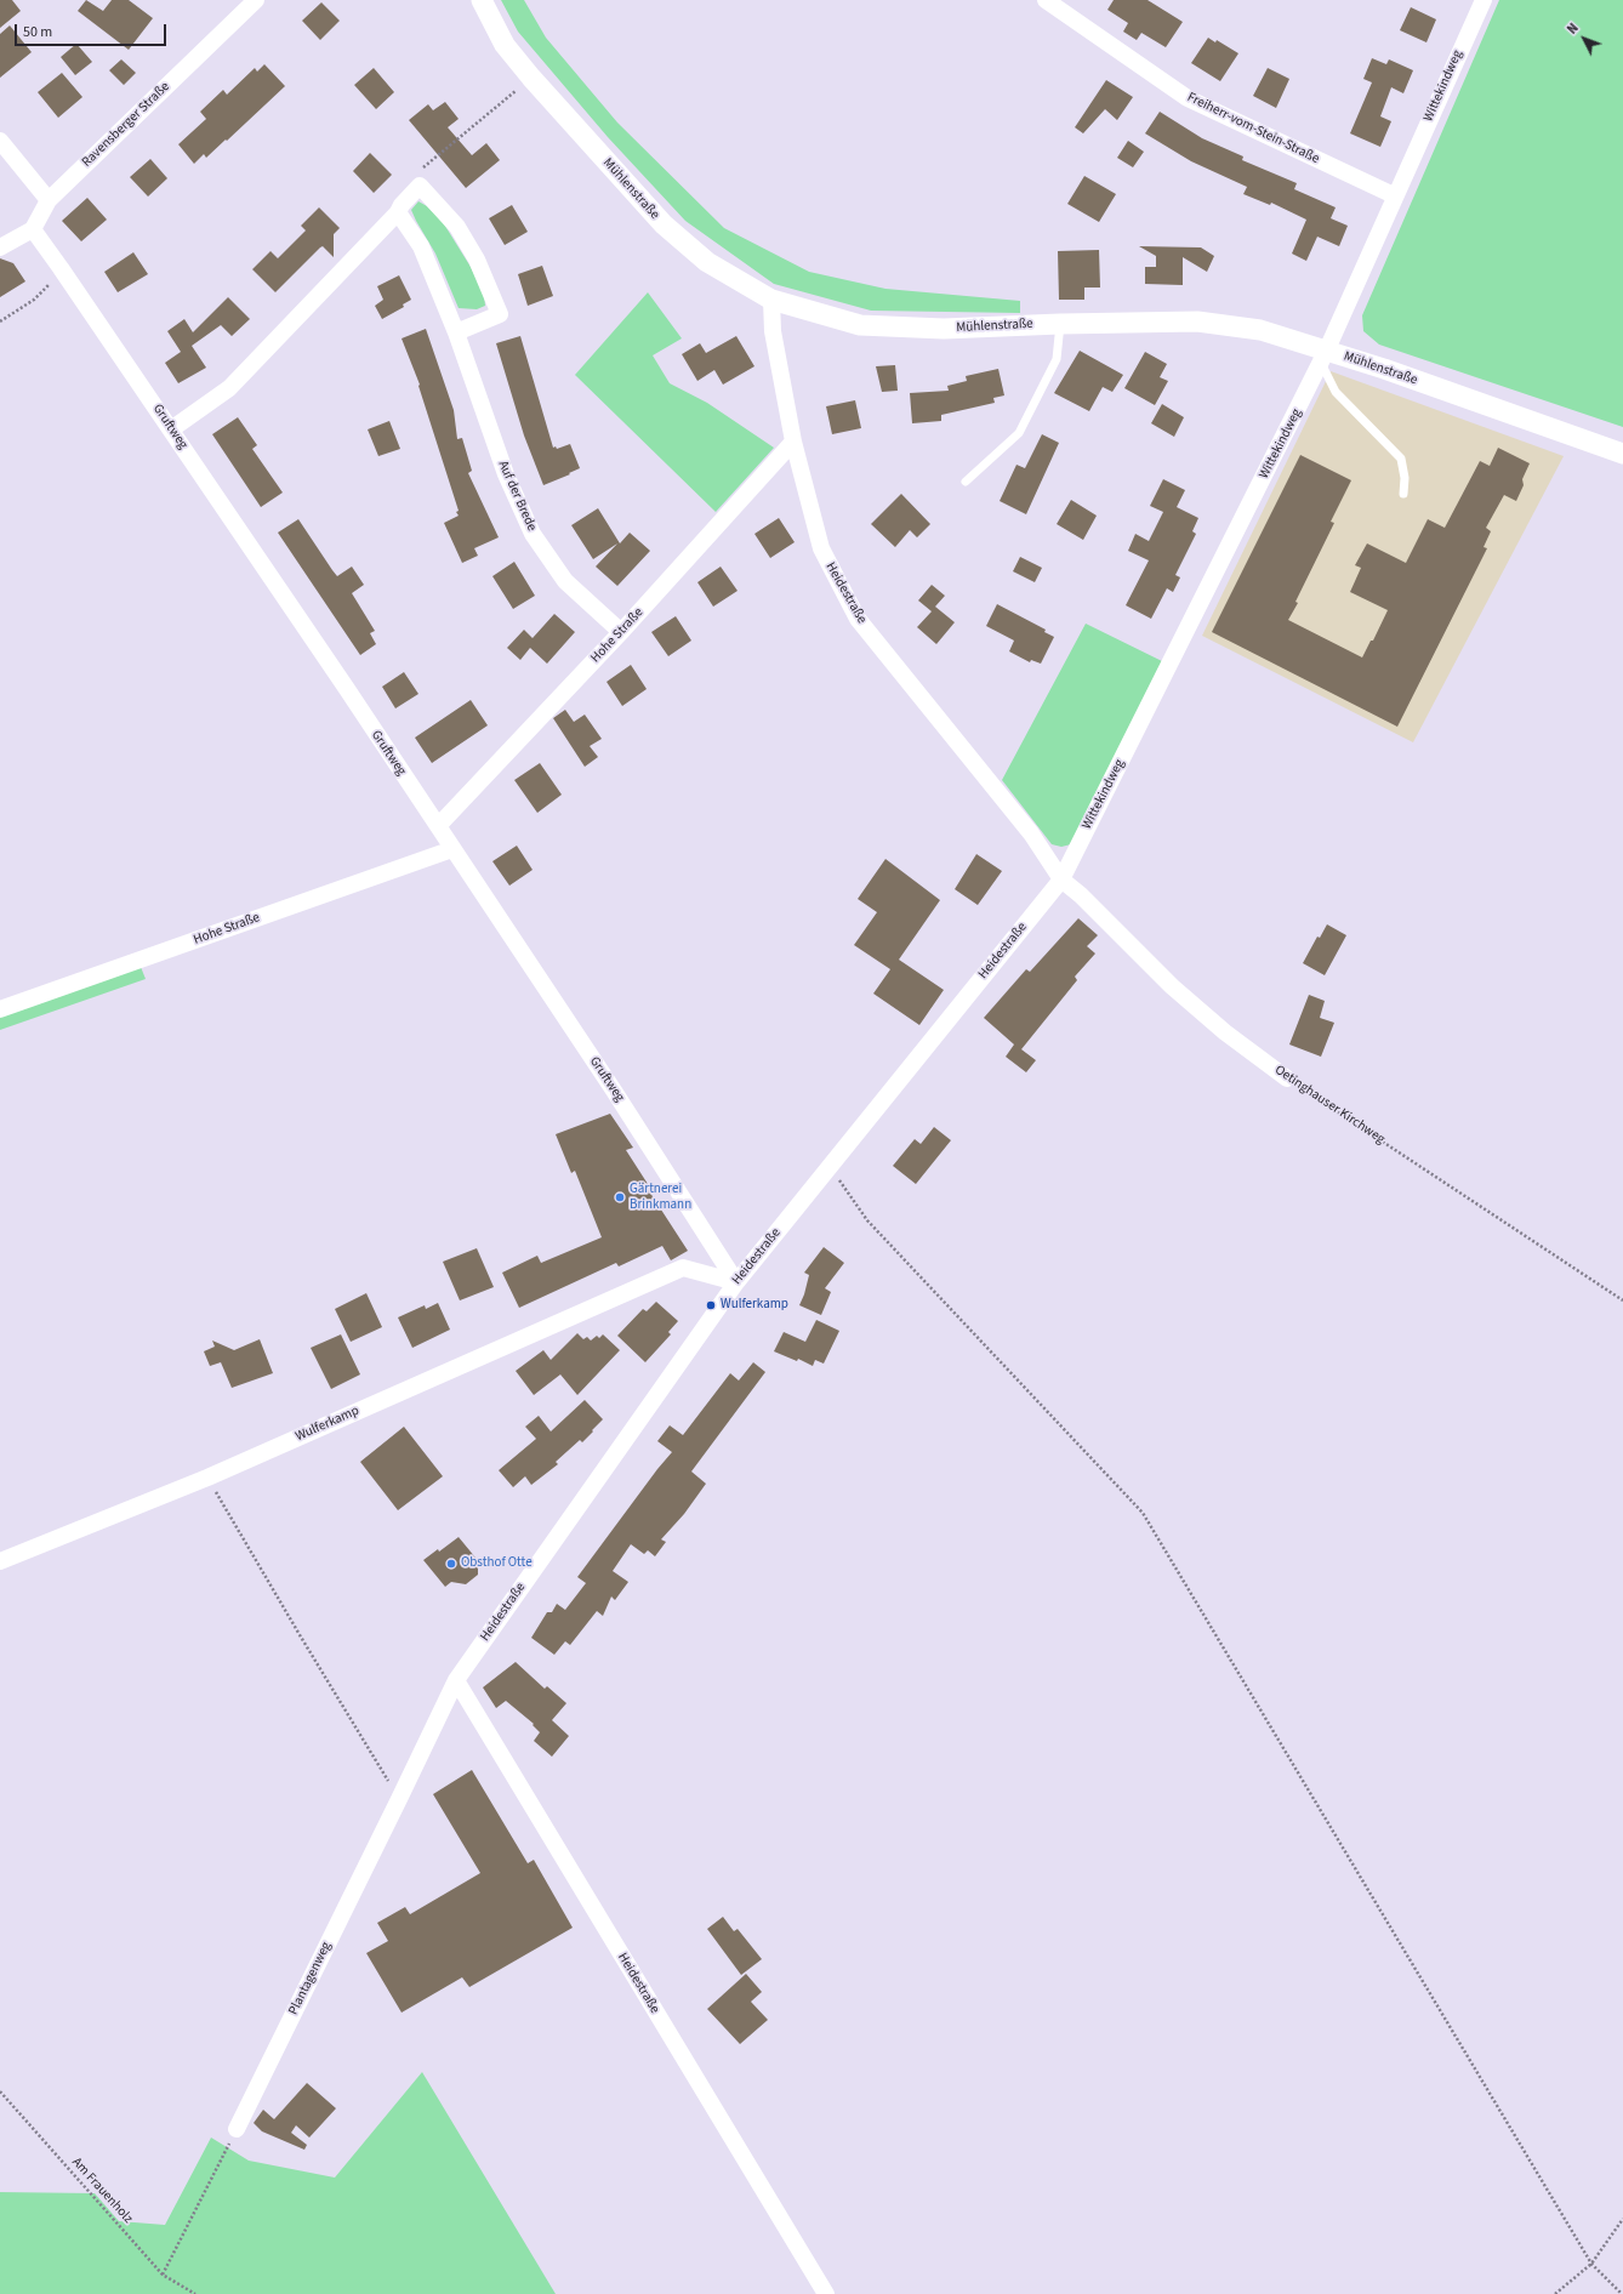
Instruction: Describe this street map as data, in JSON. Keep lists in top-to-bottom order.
{
  "streets": {
    "street": [
      "Wittekindweg",
      "Ravensberger Straße",
      "Freiherr-vom-Stein-Straße",
      "Mühlenstraße",
      "Gruftweg",
      "Auf der Brede",
      "Heidestraße",
      "Hohe Straße",
      "Oetinghauser Kirchweg",
      "Wulferkamp",
      "Plantagenweg"
    ],
    "path": ["Am Frauenholz"]
  },
  "crossings": [
    ["Wittekindweg", "Freiherr-vom-Stein-Straße"],
    ["Wittekindweg", "Mühlenstraße"],
    ["Wittekindweg", "Heidestraße"],
    ["Wittekindweg", "Oetinghauser Kirchweg"],
    ["Ravensberger Straße", "Gruftweg"],
    ["Mühlenstraße", "Heidestraße"],
    ["Gruftweg", "Heidestraße"],
    ["Gruftweg", "Hohe Straße"],
    ["Gruftweg", "Wulferkamp"],
    ["Auf der Brede", "Hohe Straße"],
    ["Heidestraße", "Hohe Straße"],
    ["Heidestraße", "Oetinghauser Kirchweg"],
    ["Heidestraße", "Wulferkamp"],
    ["Heidestraße", "Plantagenweg"]
  ],
  "places": ["Gärtnerei Brinkmann", "Wulferkamp", "Obsthof Otte"],
  "scale_bar": "50 m",
  "north": "top left"
}
